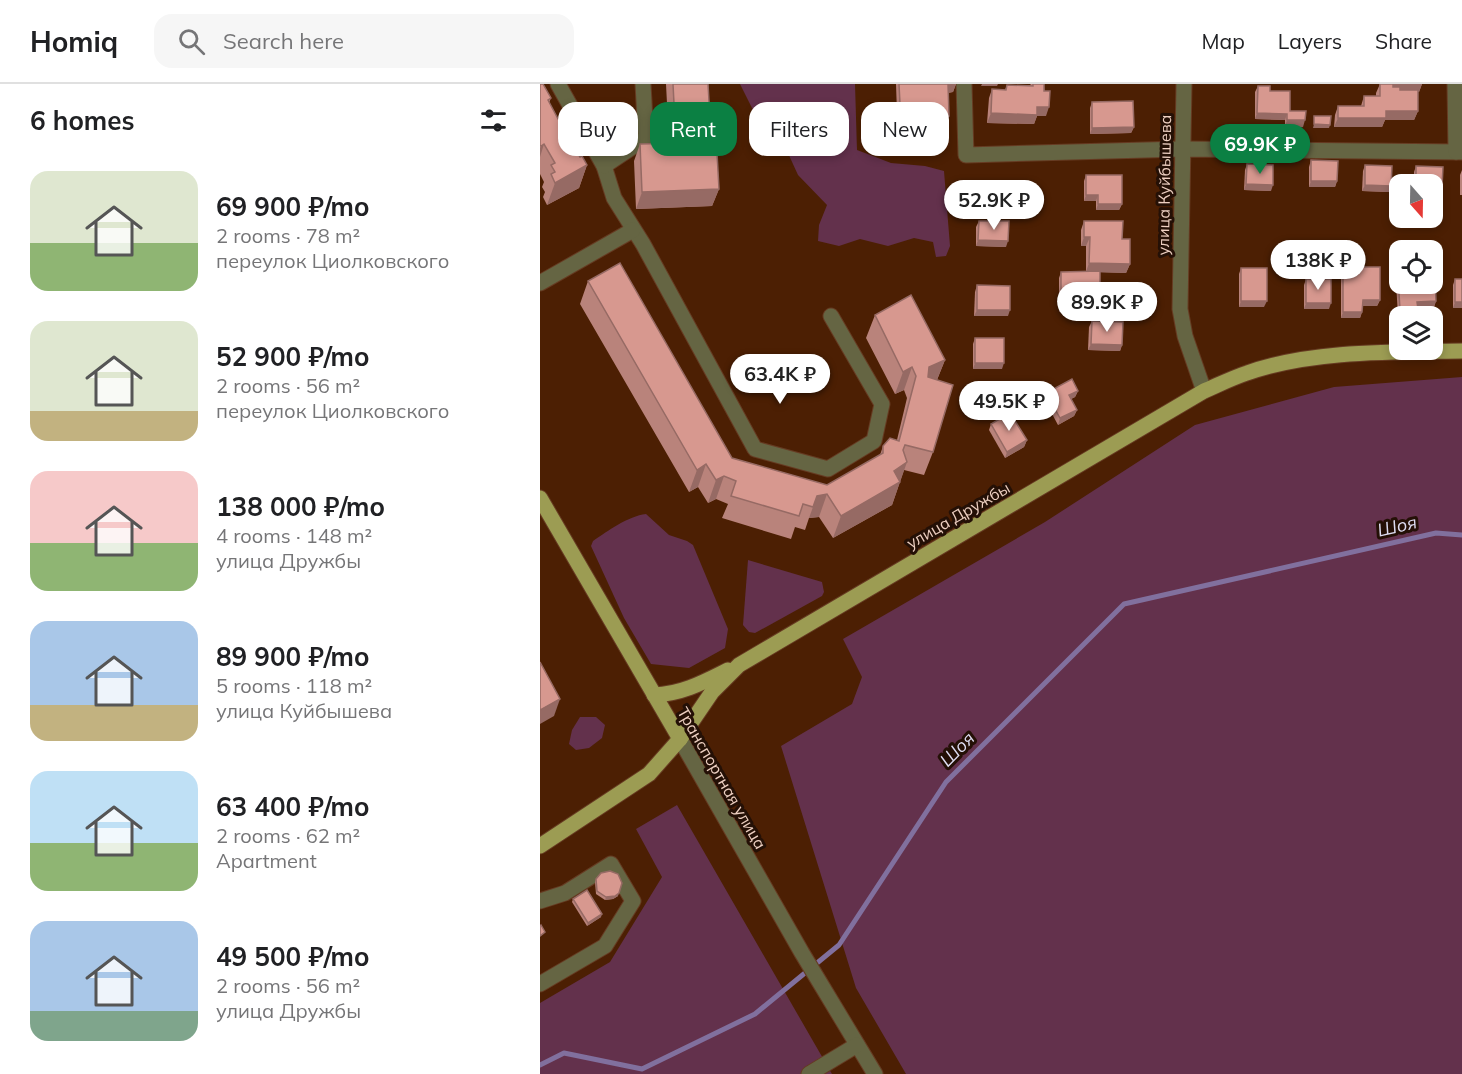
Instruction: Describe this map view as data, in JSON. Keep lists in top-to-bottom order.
{
  "streets": {
    "main road": ["улица Дружбы", "Транспортная улица"],
    "street": ["улица Куйбышева"]
  },
  "crossings": [
    ["улица Куйбышева", "улица Дружбы"],
    ["улица Дружбы", "Транспортная улица"]
  ],
  "water": ["Шоя"],
  "north": "bottom",
  "page": {
    "header": "Homiq",
    "search": "Search here",
    "nav": ["Map", "Layers", "Share"],
    "heading": "6 homes",
    "chip": [
      "Buy",
      "Rent",
      "Filters",
      "New"
    ],
    "price": [
      "69.9K ₽",
      "52.9K ₽",
      "138K ₽",
      "89.9K ₽",
      "63.4K ₽",
      "49.5K ₽"
    ],
    "list": [
      {
        "name": "69 900 ₽/mo",
        "note": "2 rooms · 78 m² · переулок Циолковского"
      },
      {
        "name": "52 900 ₽/mo",
        "note": "2 rooms · 56 m² · переулок Циолковского"
      },
      {
        "name": "138 000 ₽/mo",
        "note": "4 rooms · 148 m² · улица Дружбы"
      },
      {
        "name": "89 900 ₽/mo",
        "note": "5 rooms · 118 m² · улица Куйбышева"
      },
      {
        "name": "63 400 ₽/mo",
        "note": "2 rooms · 62 m² · Apartment"
      },
      {
        "name": "49 500 ₽/mo",
        "note": "2 rooms · 56 m² · улица Дружбы"
      }
    ]
  }
}
